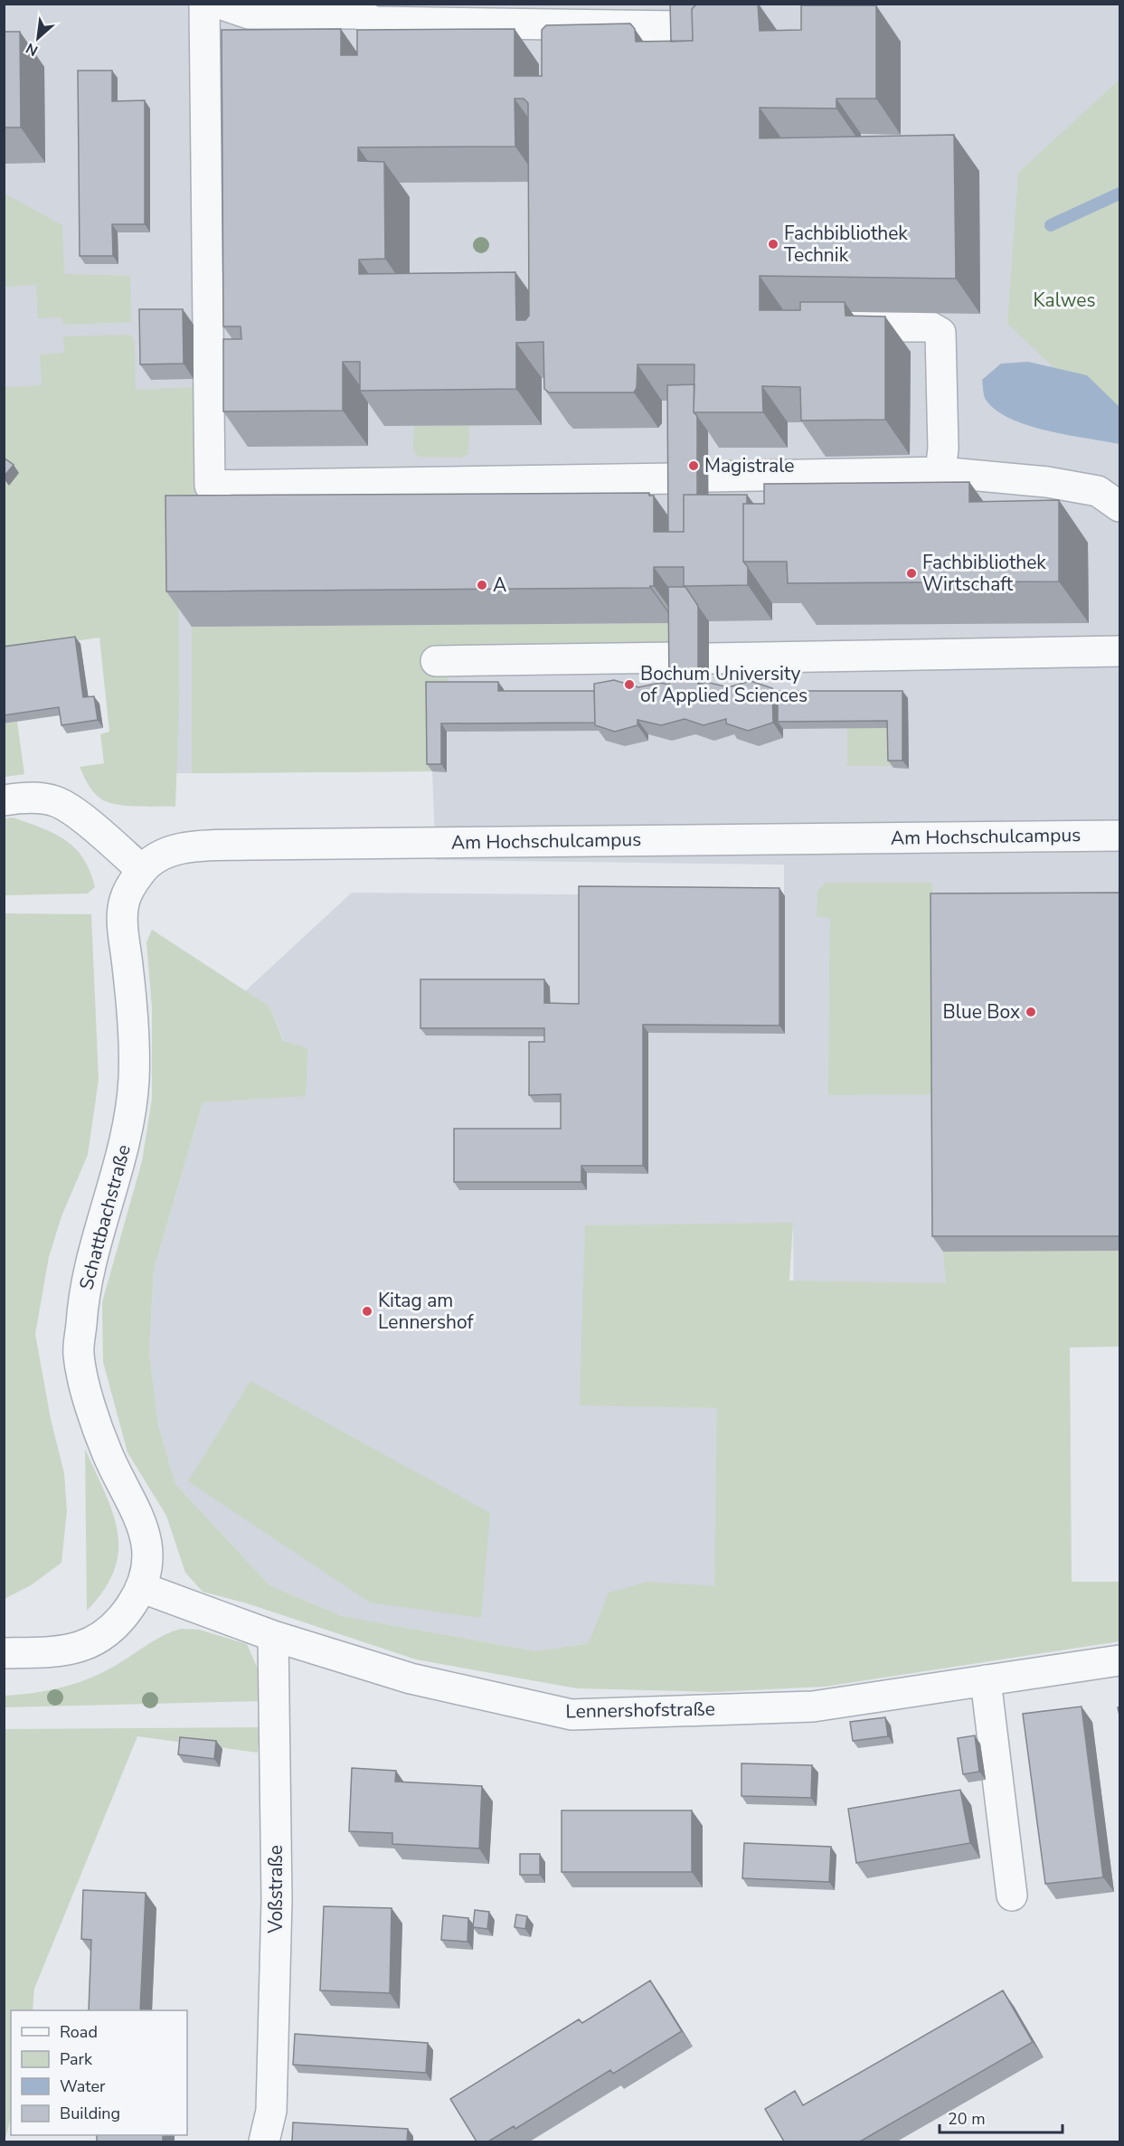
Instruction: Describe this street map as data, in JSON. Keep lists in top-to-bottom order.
{
  "streets": {
    "street": [
      "Am Hochschulcampus",
      "Schattbachstraße",
      "Lennershofstraße",
      "Voßstraße"
    ]
  },
  "crossings": [
    ["Am Hochschulcampus", "Schattbachstraße"],
    ["Schattbachstraße", "Lennershofstraße"],
    ["Lennershofstraße", "Voßstraße"]
  ],
  "parks": ["Kalwes"],
  "places": [
    "Fachbibliothek Technik",
    "Magistrale",
    "Fachbibliothek Wirtschaft",
    "A",
    "Bochum University of Applied Sciences",
    "Blue Box",
    "Kitag am Lennershof"
  ],
  "legend": [
    "Road",
    "Park",
    "Water",
    "Building"
  ],
  "scale_bar": "20 m",
  "north": "bottom left"
}
